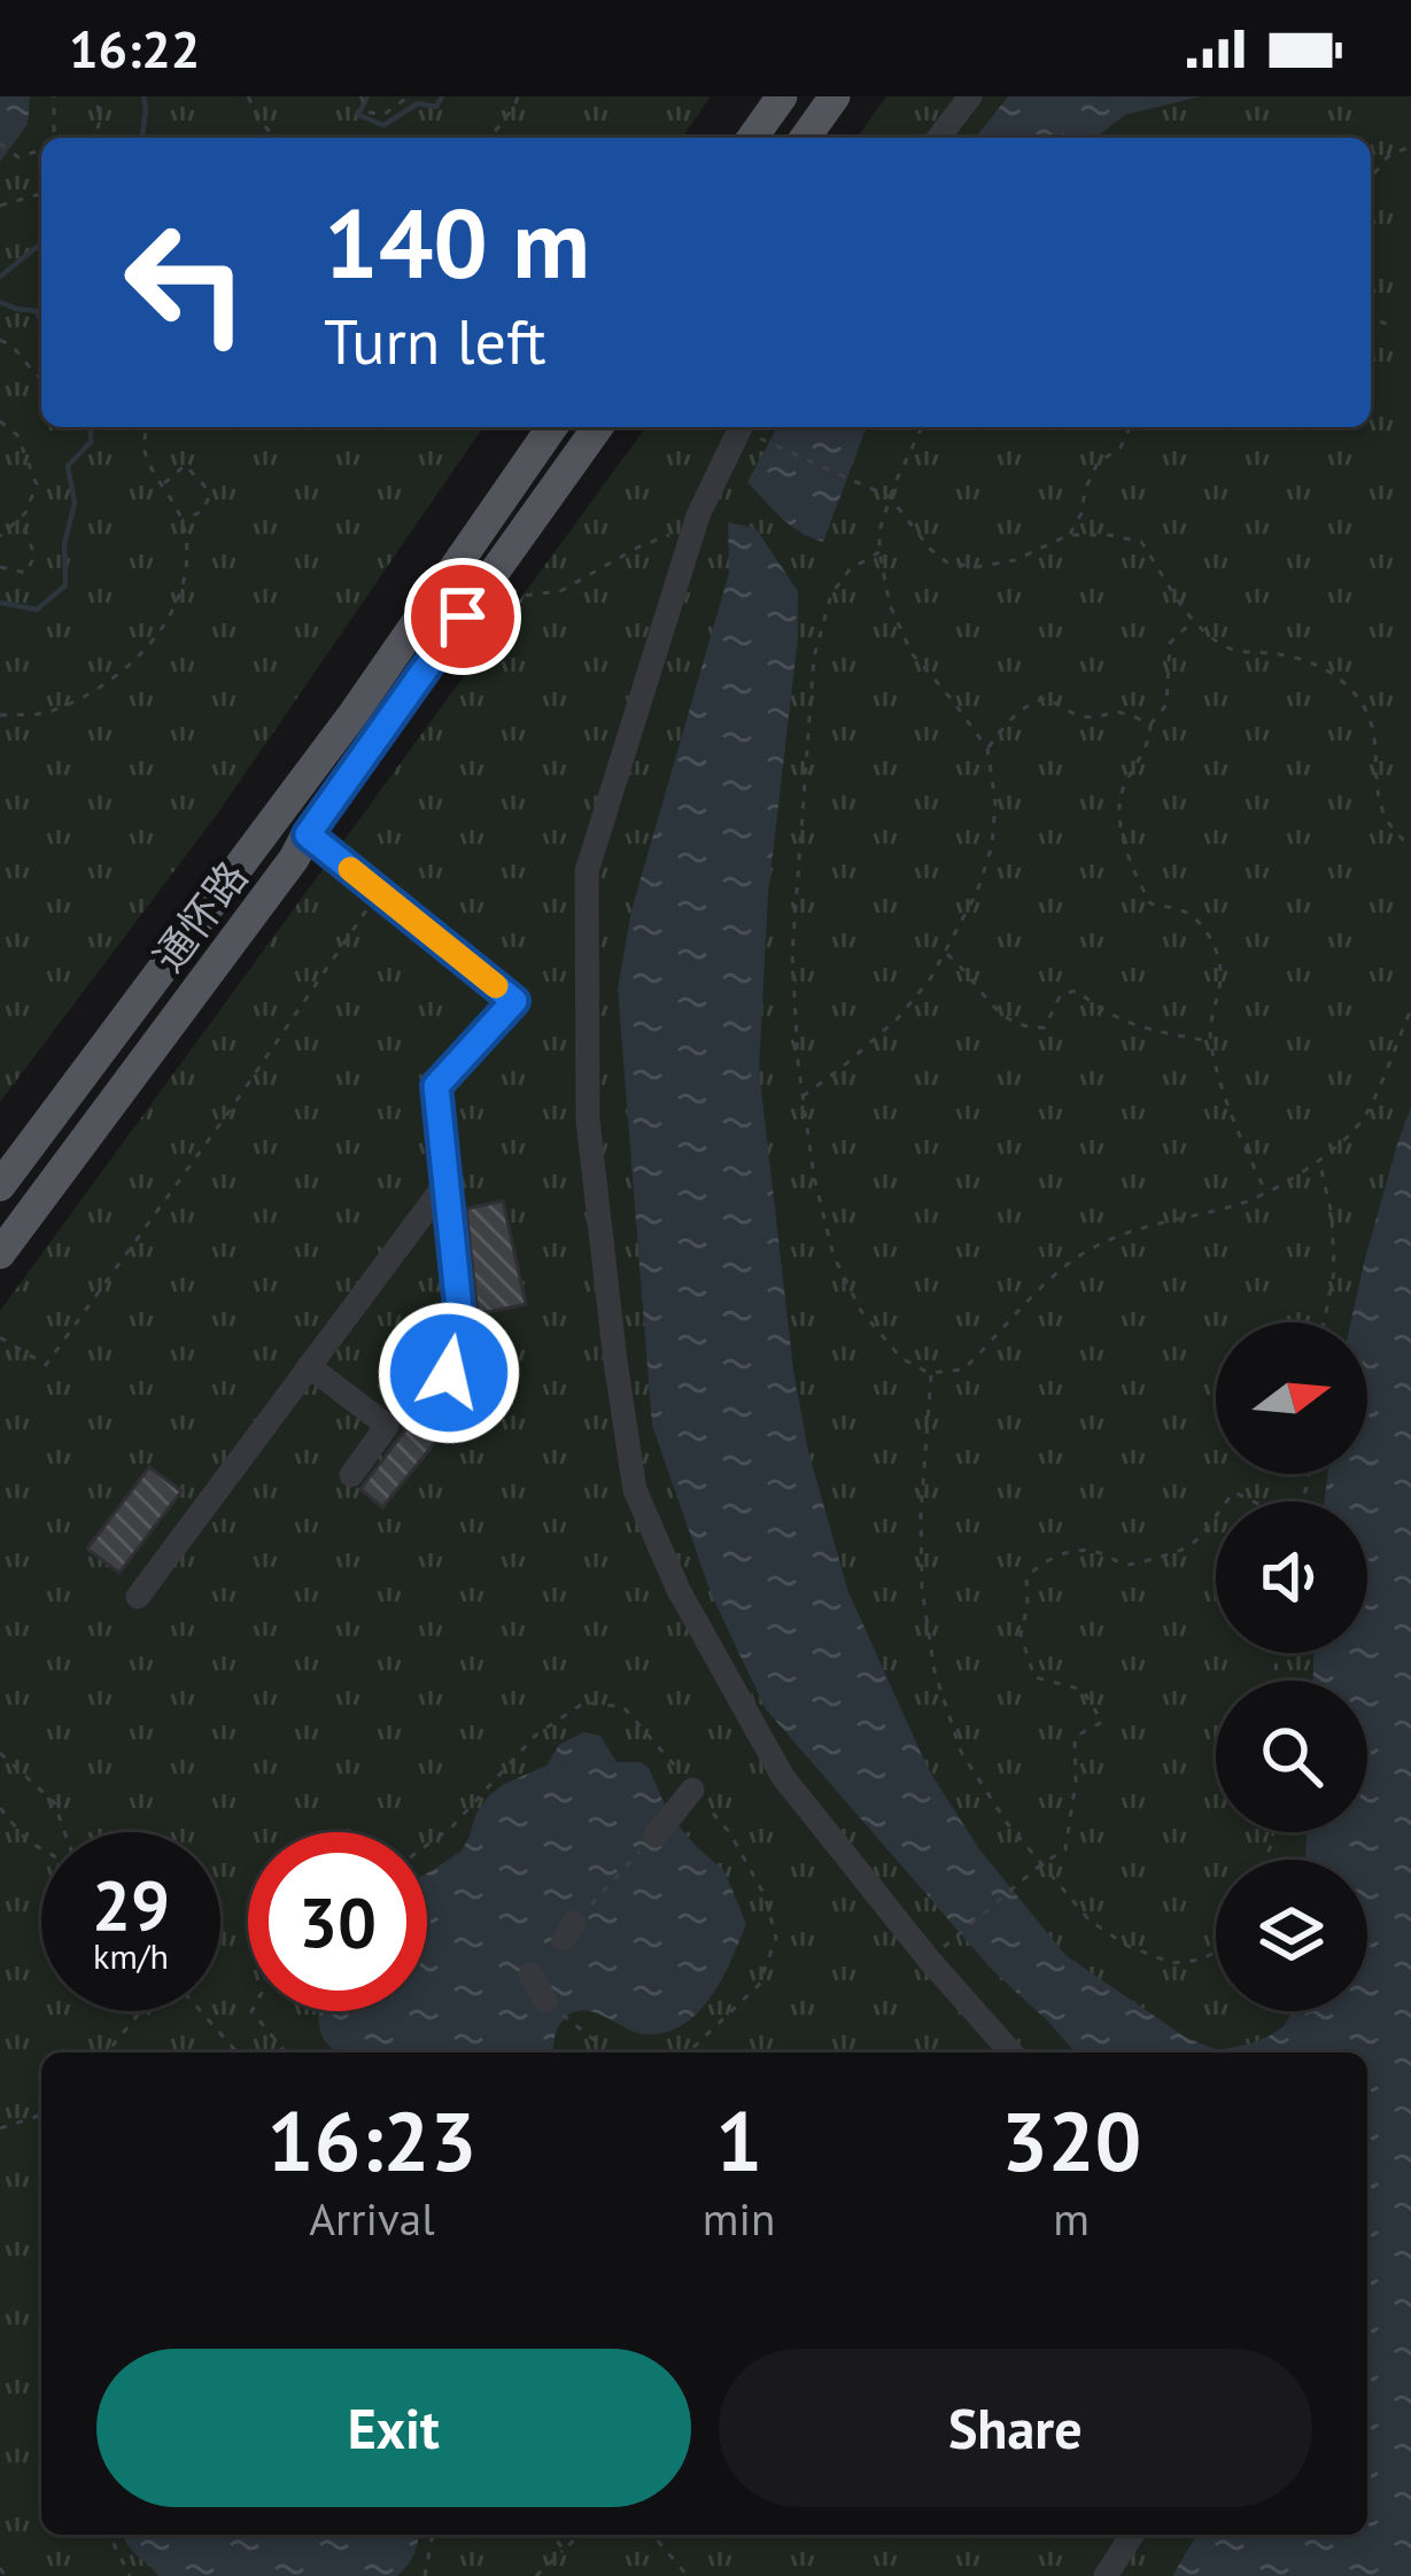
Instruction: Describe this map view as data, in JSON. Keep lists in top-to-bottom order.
{
  "streets": {
    "main road": ["通怀路"]
  },
  "north": "right",
  "page": {
    "status": "16:22",
    "turn": ["140 m", "Turn left"],
    "speed": "29 km/h",
    "limit": "30",
    "eta": [
      "16:23",
      "Arrival",
      "1",
      "min",
      "320",
      "m"
    ],
    "buttons": ["Exit", "Share"]
  }
}
